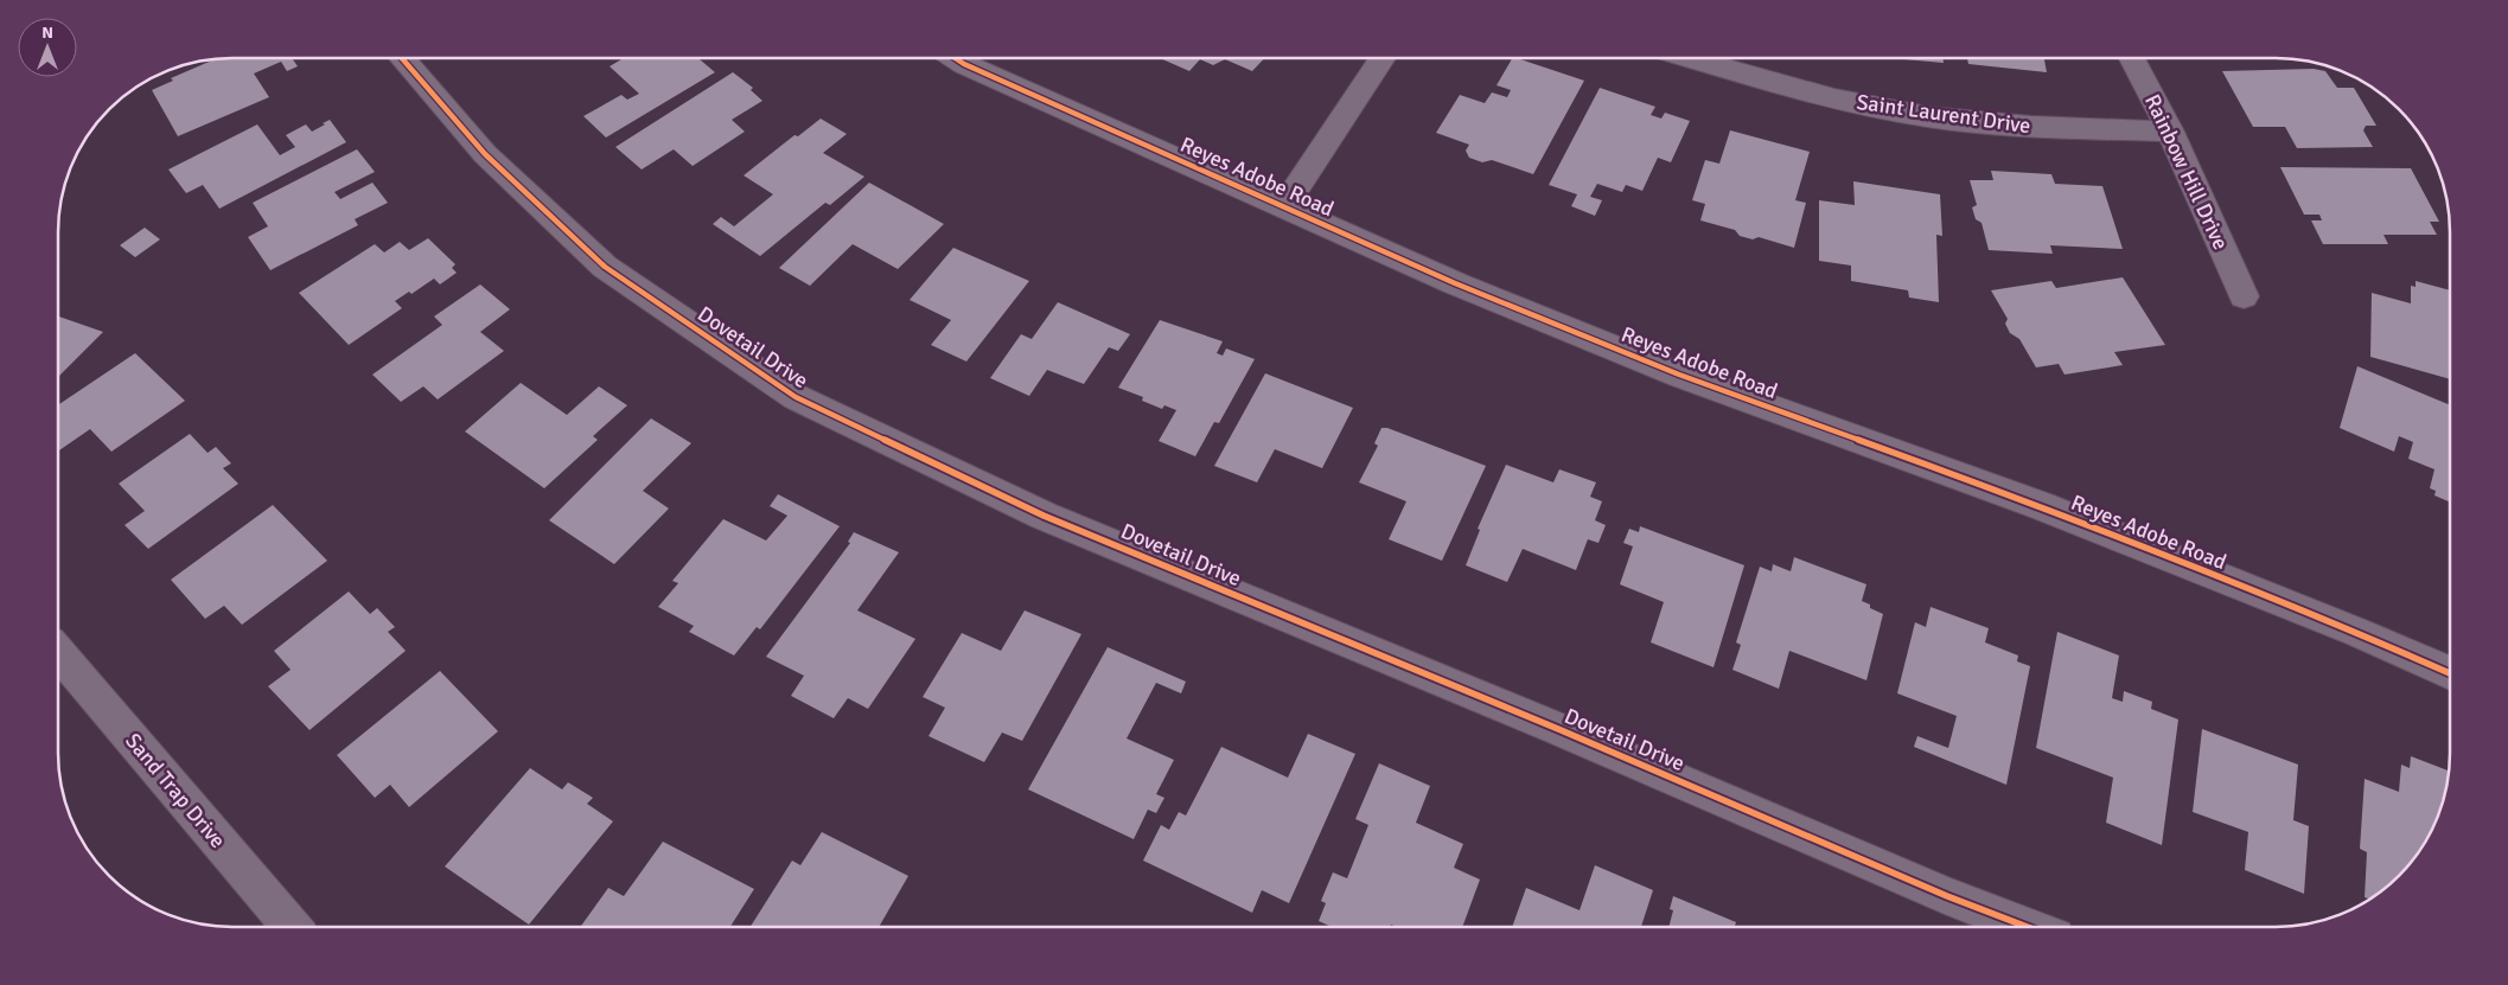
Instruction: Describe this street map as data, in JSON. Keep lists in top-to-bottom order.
{
  "streets": {
    "street": [
      "Saint Laurent Drive",
      "Rainbow Hill Drive",
      "Reyes Adobe Road",
      "Dovetail Drive",
      "Sand Trap Drive"
    ]
  },
  "crossings": [
    ["Saint Laurent Drive", "Rainbow Hill Drive"]
  ],
  "north": "top"
}
